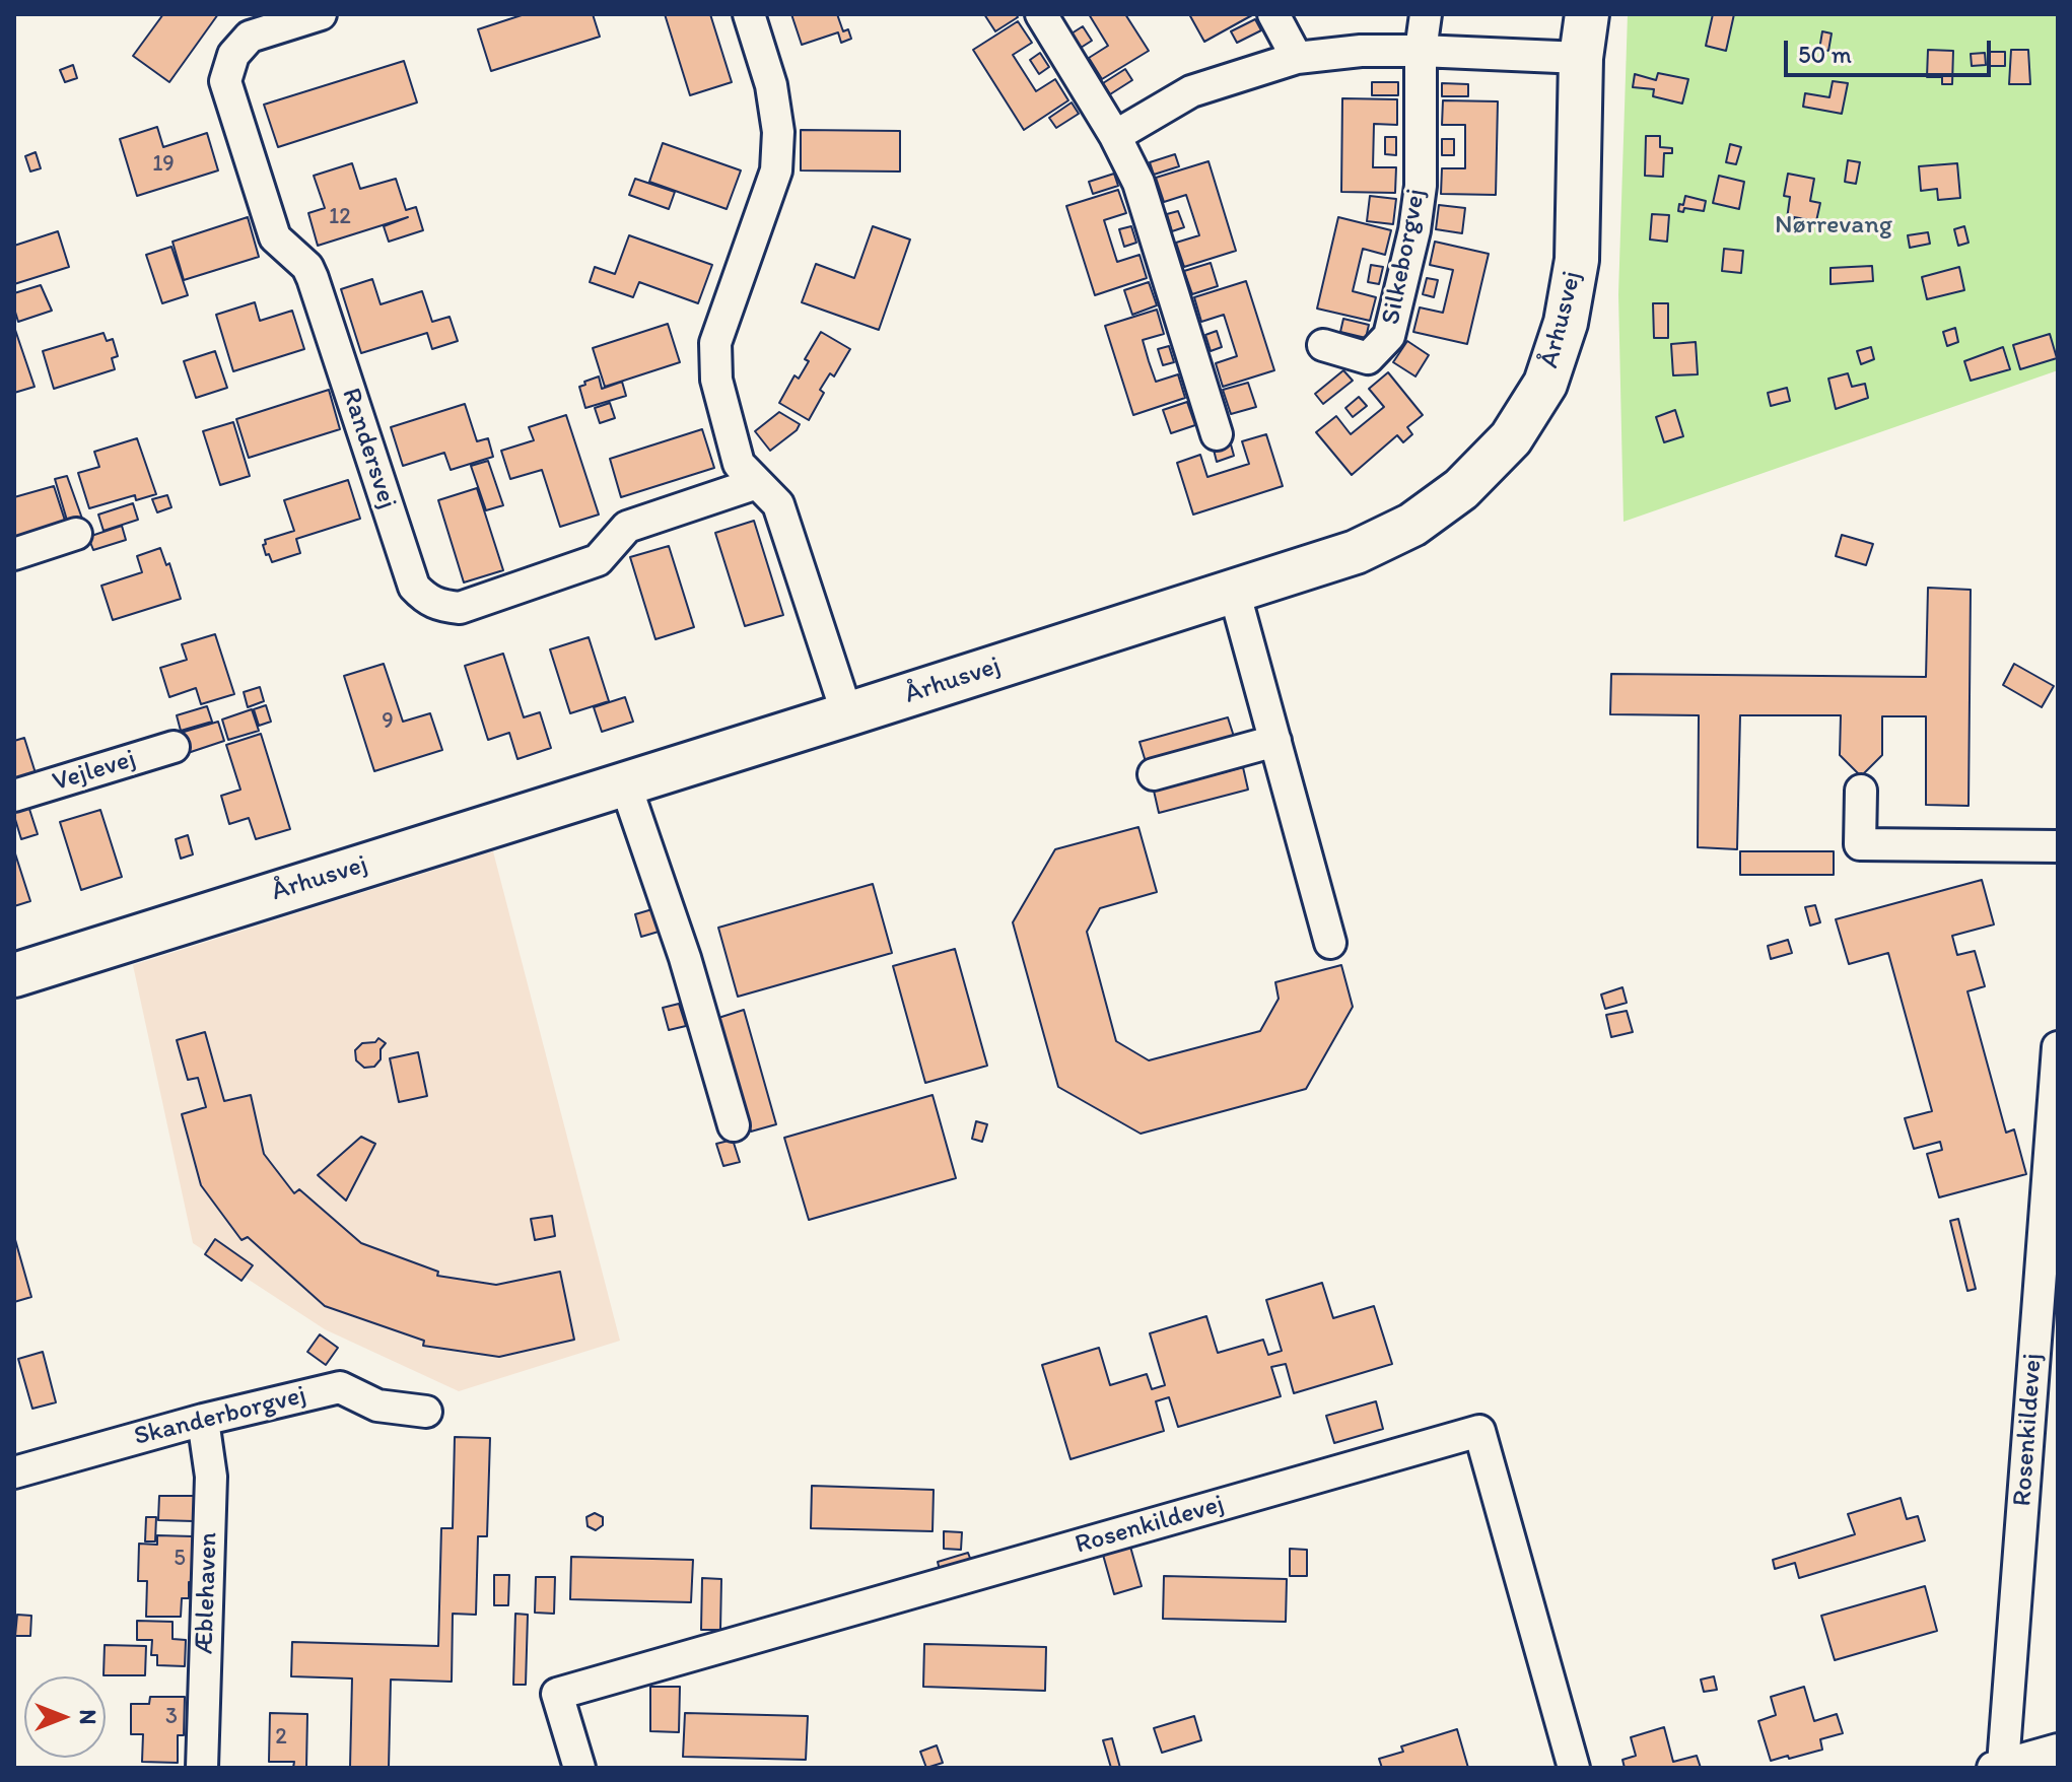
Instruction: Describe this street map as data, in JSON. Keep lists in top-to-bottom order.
{
  "streets": {
    "street": [
      "Silkeborgvej",
      "Århusvej",
      "Randersvej",
      "Vejlevej",
      "Skanderborgvej",
      "Rosenkildevej",
      "Æblehaven"
    ]
  },
  "crossings": [
    ["Skanderborgvej", "Æblehaven"]
  ],
  "parks": ["Nørrevang"],
  "house_numbers": [
    "19",
    "12",
    "9",
    "5",
    "3",
    "2"
  ],
  "scale_bar": "50 m",
  "north": "right"
}
